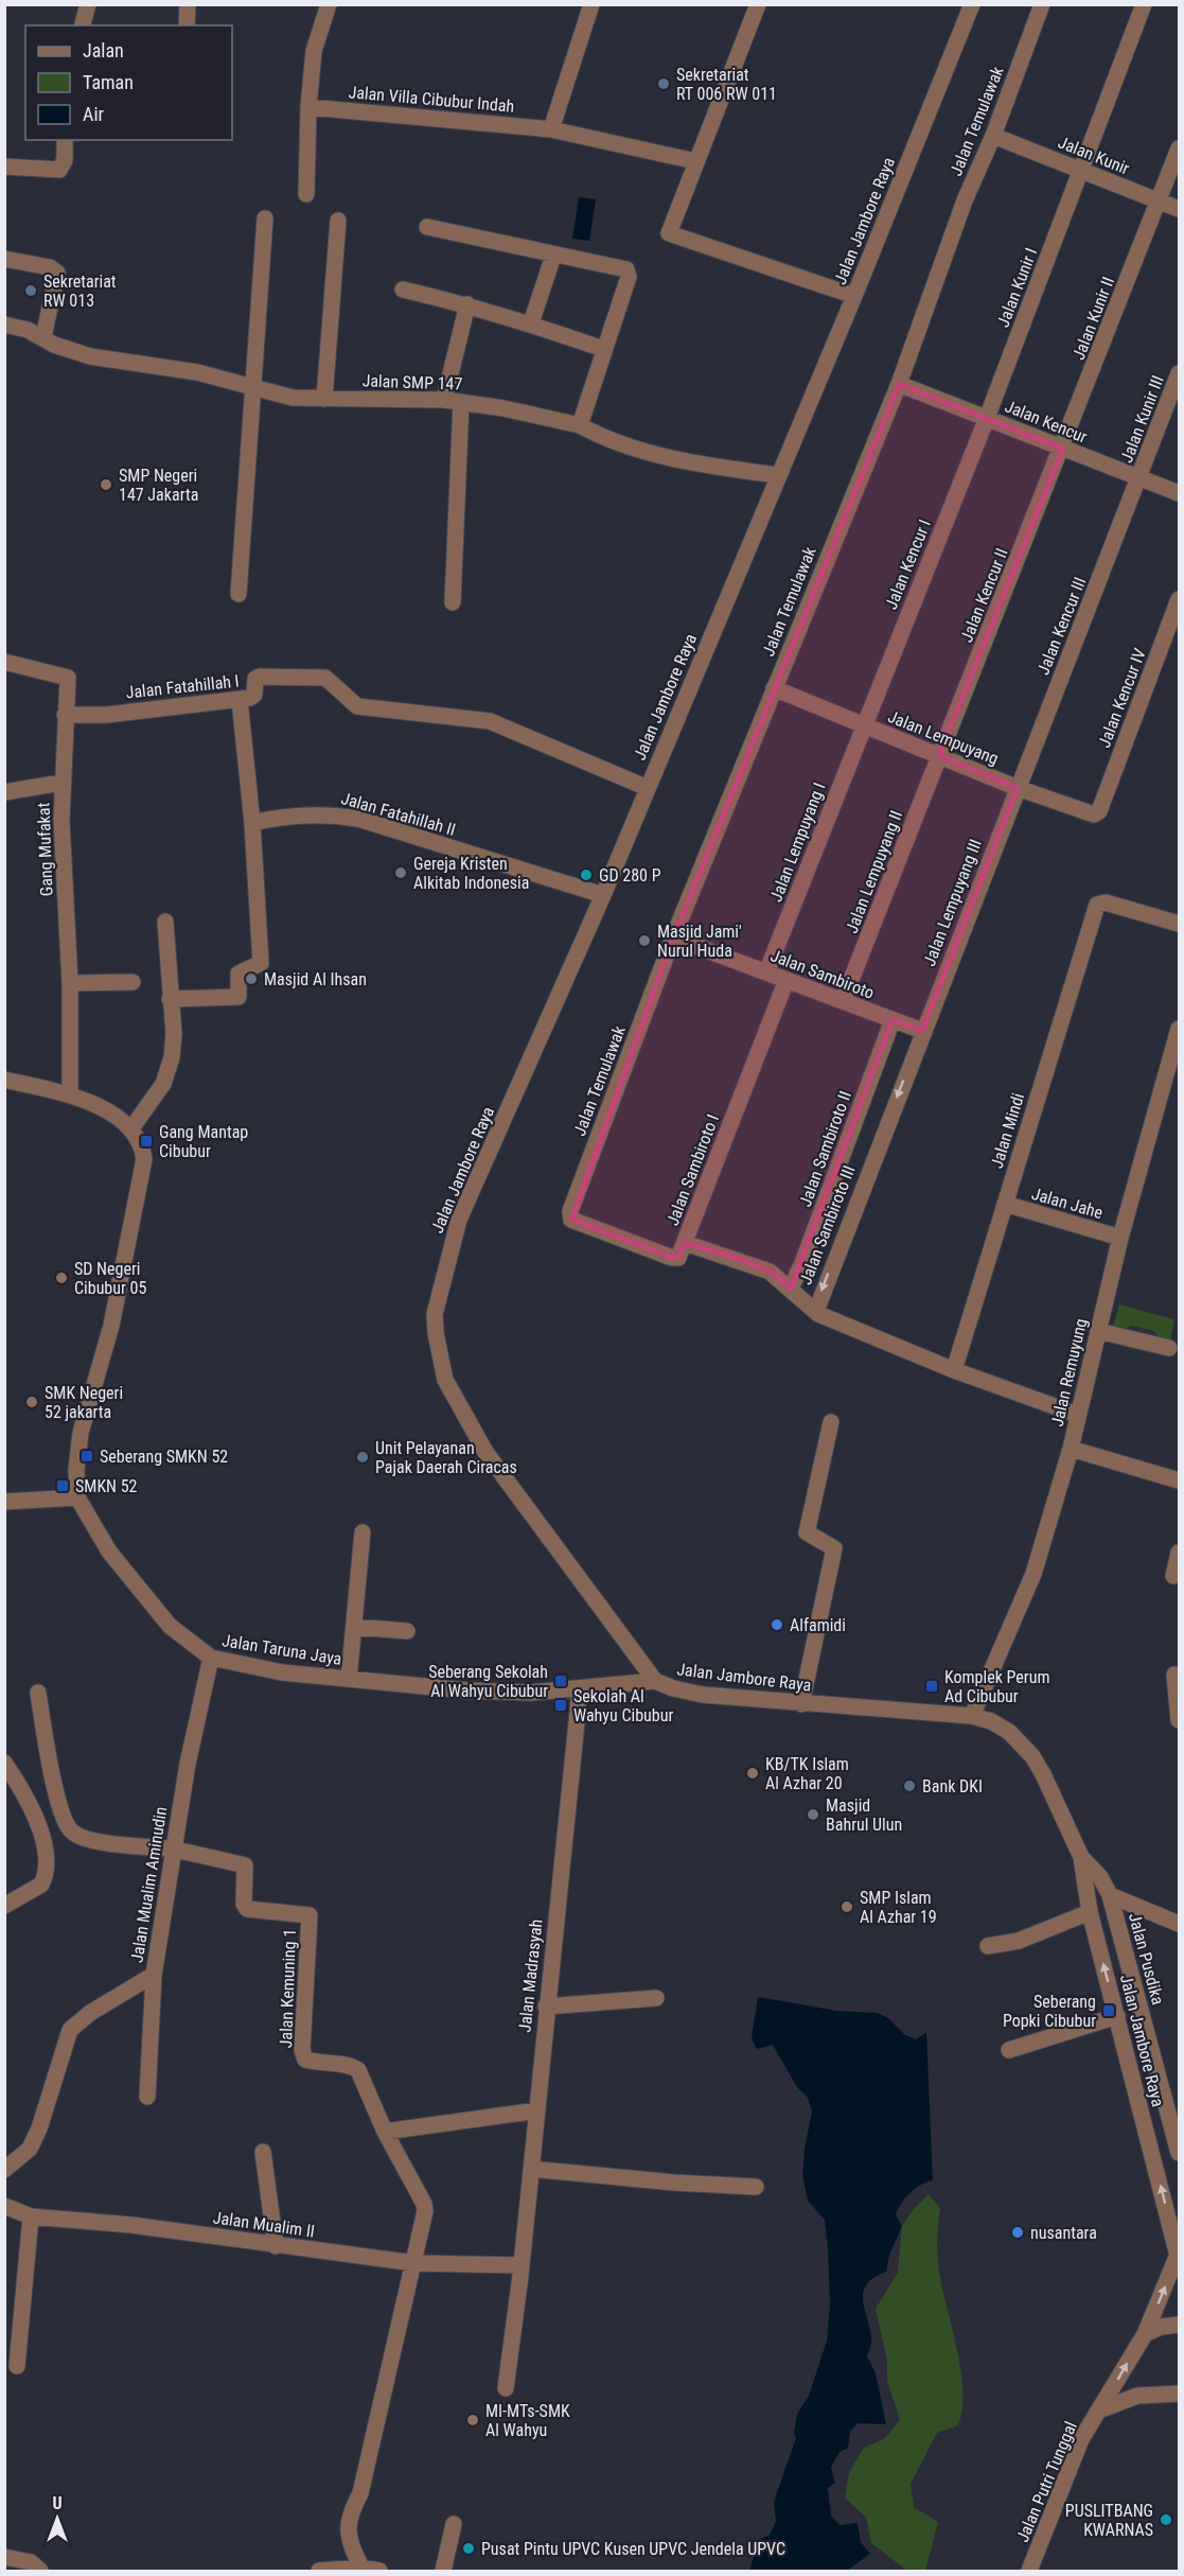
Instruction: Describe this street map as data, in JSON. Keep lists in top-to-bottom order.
{
  "streets": {
    "street": [
      "Jalan Villa Cibubur Indah",
      "Jalan Temulawak",
      "Jalan Kunir",
      "Jalan Jambore Raya",
      "Jalan Kunir I",
      "Jalan Kunir II",
      "Jalan SMP 147",
      "Jalan Kunir III",
      "Jalan Kencur",
      "Jalan Kencur I",
      "Jalan Kencur II",
      "Jalan Kencur III",
      "Jalan Fatahillah I",
      "Jalan Kencur IV",
      "Jalan Lempuyang",
      "Jalan Fatahillah II",
      "Jalan Lempuyang I",
      "Gang Mufakat",
      "Jalan Lempuyang II",
      "Jalan Lempuyang III",
      "Jalan Sambiroto",
      "Jalan Mindi",
      "Jalan Sambiroto II",
      "Jalan Sambiroto I",
      "Jalan Jahe",
      "Jalan Sambiroto III",
      "Jalan Remuyung",
      "Jalan Taruna Jaya",
      "Jalan Mualim Aminudin",
      "Jalan Pusdika",
      "Jalan Madrasyah",
      "Jalan Kemuning 1",
      "Jalan Mualim II",
      "Jalan Putri Tunggal"
    ]
  },
  "crossings": [
    ["Jalan Temulawak", "Jalan Kunir"],
    ["Jalan Temulawak", "Jalan Kencur"],
    ["Jalan Temulawak", "Jalan Lempuyang"],
    ["Jalan Temulawak", "Jalan Sambiroto"],
    ["Jalan Temulawak", "Jalan Sambiroto I"],
    ["Jalan Kunir", "Jalan Kunir I"],
    ["Jalan Kunir", "Jalan Kunir II"],
    ["Jalan Jambore Raya", "Jalan SMP 147"],
    ["Jalan Jambore Raya", "Jalan Fatahillah I"],
    ["Jalan Jambore Raya", "Jalan Fatahillah II"],
    ["Jalan Jambore Raya", "Jalan Remuyung"],
    ["Jalan Jambore Raya", "Jalan Taruna Jaya"],
    ["Jalan Jambore Raya", "Jalan Pusdika"],
    ["Jalan Jambore Raya", "Jalan Putri Tunggal"],
    ["Jalan Kunir I", "Jalan Kencur"],
    ["Jalan Kunir I", "Jalan Kencur I"],
    ["Jalan Kunir II", "Jalan Kencur"],
    ["Jalan Kunir II", "Jalan Kencur II"],
    ["Jalan Kunir III", "Jalan Kencur"],
    ["Jalan Kunir III", "Jalan Kencur III"],
    ["Jalan Kencur", "Jalan Kencur I"],
    ["Jalan Kencur", "Jalan Kencur II"],
    ["Jalan Kencur", "Jalan Kencur III"],
    ["Jalan Kencur I", "Jalan Lempuyang"],
    ["Jalan Kencur I", "Jalan Lempuyang I"],
    ["Jalan Kencur II", "Jalan Lempuyang"],
    ["Jalan Kencur II", "Jalan Lempuyang II"],
    ["Jalan Kencur III", "Jalan Lempuyang"],
    ["Jalan Kencur III", "Jalan Lempuyang III"],
    ["Jalan Fatahillah I", "Gang Mufakat"],
    ["Jalan Kencur IV", "Jalan Lempuyang"],
    ["Jalan Lempuyang", "Jalan Lempuyang I"],
    ["Jalan Lempuyang", "Jalan Lempuyang II"],
    ["Jalan Lempuyang", "Jalan Lempuyang III"],
    ["Jalan Lempuyang I", "Jalan Sambiroto"],
    ["Jalan Lempuyang II", "Jalan Sambiroto"],
    ["Jalan Lempuyang III", "Jalan Sambiroto"],
    ["Jalan Lempuyang III", "Jalan Sambiroto III"],
    ["Jalan Sambiroto", "Jalan Sambiroto II"],
    ["Jalan Sambiroto", "Jalan Sambiroto I"],
    ["Jalan Sambiroto", "Jalan Sambiroto III"],
    ["Jalan Mindi", "Jalan Jahe"],
    ["Jalan Mindi", "Jalan Sambiroto III"],
    ["Jalan Jahe", "Jalan Remuyung"],
    ["Jalan Sambiroto III", "Jalan Remuyung"],
    ["Jalan Taruna Jaya", "Jalan Mualim Aminudin"],
    ["Jalan Taruna Jaya", "Jalan Madrasyah"],
    ["Jalan Mualim Aminudin", "Jalan Kemuning 1"],
    ["Jalan Madrasyah", "Jalan Mualim II"]
  ],
  "one_way": ["Jalan Sambiroto III", "Jalan Putri Tunggal"],
  "places": {
    "other": [
      "Sekretariat RT 006 RW 011",
      "Sekretariat RW 013",
      "SMP Negeri 147 Jakarta",
      "Gereja Kristen Alkitab Indonesia",
      "GD 280 P",
      "Masjid Jami' Nurul Huda",
      "Masjid Al Ihsan",
      "SD Negeri Cibubur 05",
      "SMK Negeri 52 jakarta",
      "Unit Pelayanan Pajak Daerah Ciracas",
      "Alfamidi",
      "KB/TK Islam Al Azhar 20",
      "Bank DKI",
      "Masjid Bahrul Ulun",
      "SMP Islam Al Azhar 19",
      "nusantara",
      "MI-MTs-SMK Al Wahyu",
      "PUSLITBANG KWARNAS",
      "Pusat Pintu UPVC Kusen UPVC Jendela UPVC"
    ],
    "transit": [
      "Gang Mantap Cibubur",
      "Seberang SMKN 52",
      "SMKN 52",
      "Seberang Sekolah Al Wahyu Cibubur",
      "Komplek Perum Ad Cibubur",
      "Sekolah Al Wahyu Cibubur",
      "Seberang Popki Cibubur"
    ]
  },
  "legend": ["Jalan", "Taman", "Air"],
  "north": "top"
}
